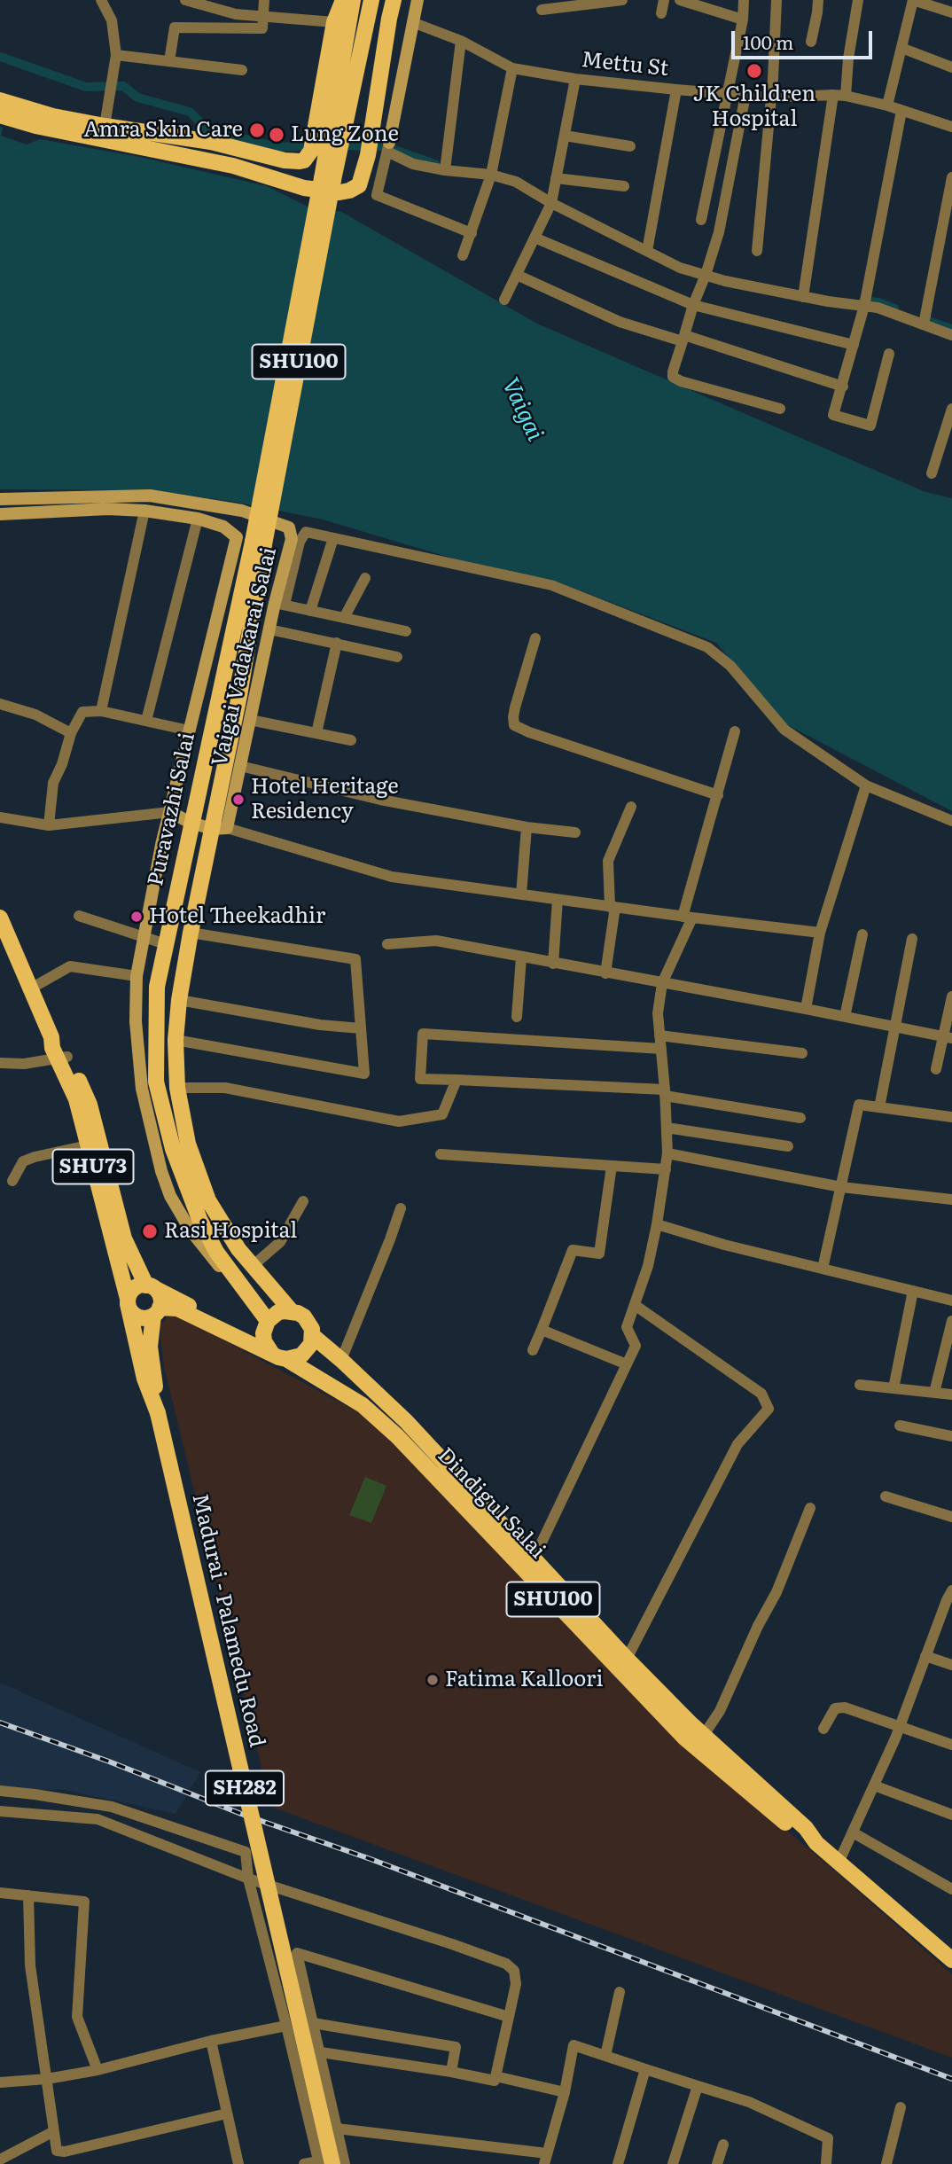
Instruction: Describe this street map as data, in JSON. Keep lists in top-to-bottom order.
{
  "streets": {
    "main road": [
      "SHU100",
      "Vaigai Vadakarai Salai",
      "Puravazhi Salai",
      "SHU73",
      "Dindigul Salai",
      "Madurai - Palamedu Road",
      "SH282"
    ],
    "street": ["Mettu St"]
  },
  "crossings": [
    ["SHU100", "Puravazhi Salai"],
    ["SHU100", "Dindigul Salai"],
    ["Vaigai Vadakarai Salai", "Puravazhi Salai"],
    ["Puravazhi Salai", "Dindigul Salai"],
    ["SHU73", "Dindigul Salai"],
    ["SHU73", "Madurai - Palamedu Road"],
    ["Dindigul Salai", "Madurai - Palamedu Road"]
  ],
  "water": ["Vaigai"],
  "places": [
    "JK Children Hospital",
    "Amra Skin Care",
    "Lung Zone",
    "Hotel Heritage Residency",
    "Hotel Theekadhir",
    "Rasi Hospital",
    "Fatima Kalloori"
  ],
  "scale_bar": "100 m"
}
